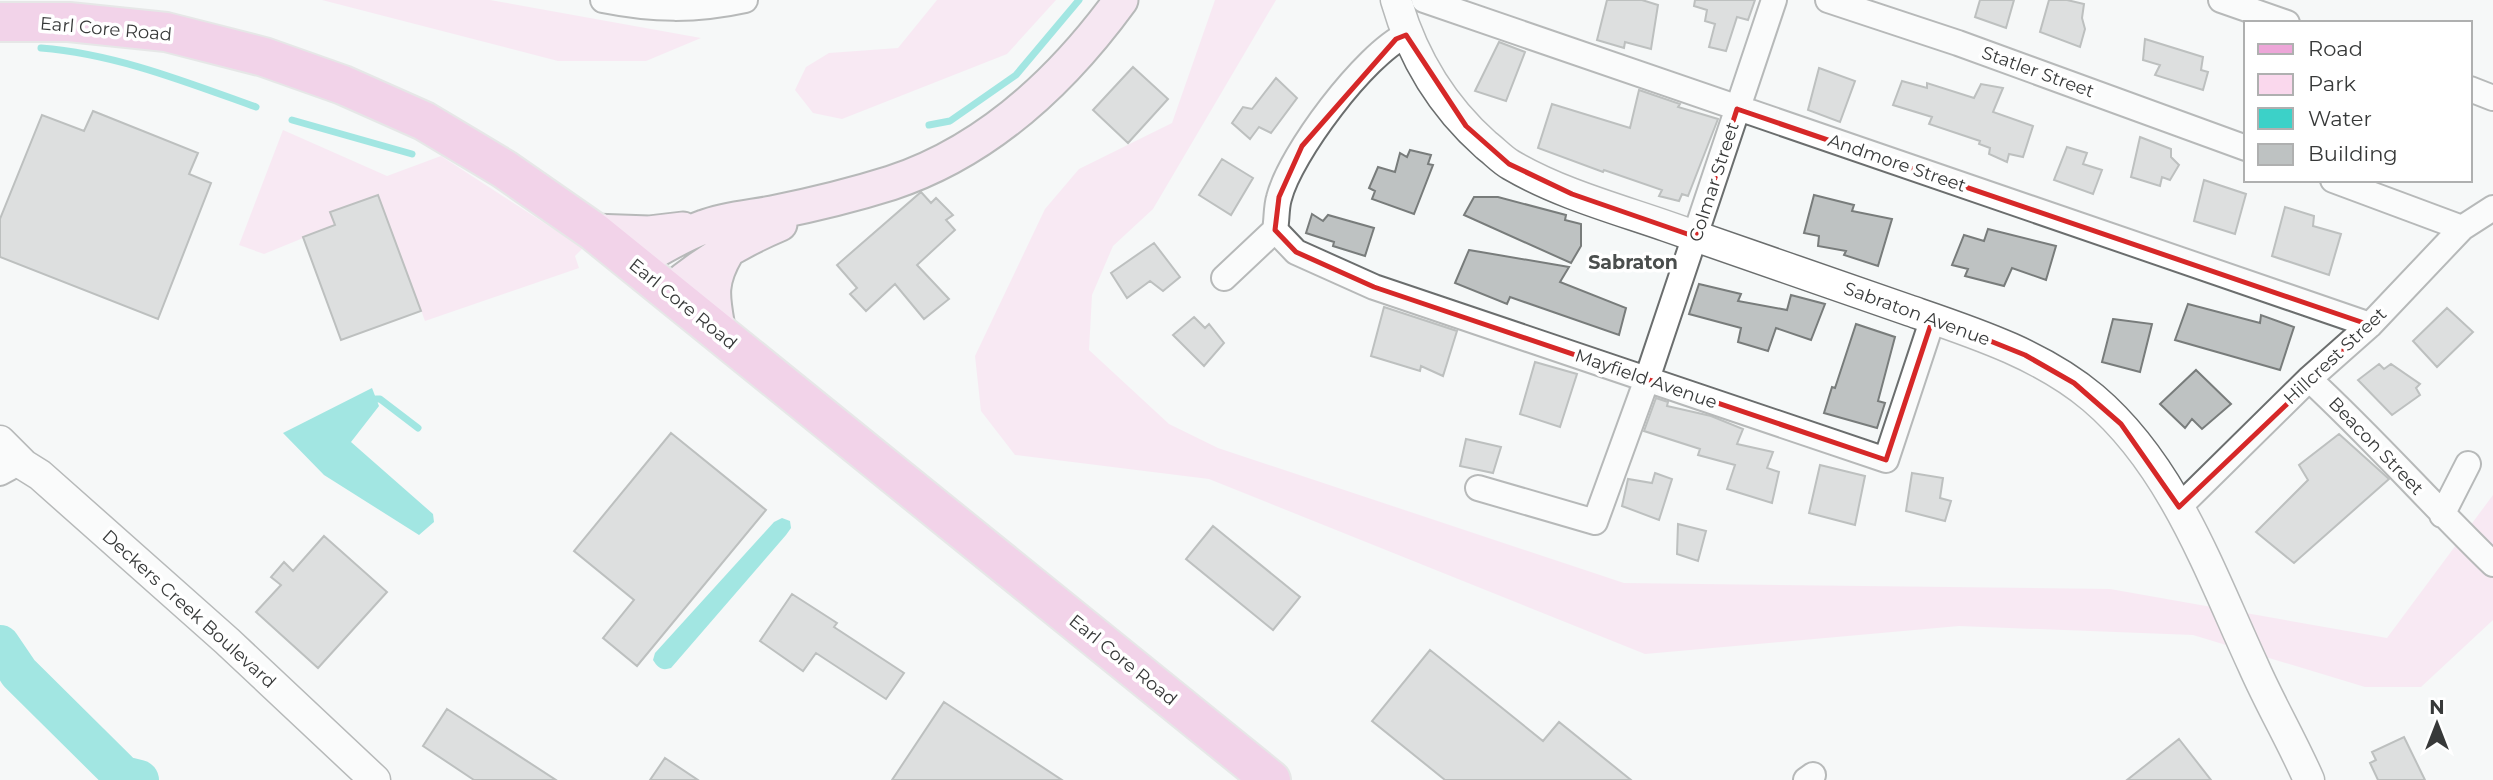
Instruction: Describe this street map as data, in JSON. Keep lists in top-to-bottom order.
{
  "streets": {
    "main road": ["Earl Core Road"],
    "street": [
      "Statler Street",
      "Andmore Street",
      "Colmar Street",
      "Sabraton Avenue",
      "Hillcrest Street",
      "Mayfield Avenue",
      "Beacon Street",
      "Deckers Creek Boulevard"
    ]
  },
  "crossings": [
    ["Andmore Street", "Colmar Street"],
    ["Andmore Street", "Hillcrest Street"],
    ["Colmar Street", "Sabraton Avenue"],
    ["Colmar Street", "Mayfield Avenue"],
    ["Sabraton Avenue", "Hillcrest Street"],
    ["Sabraton Avenue", "Mayfield Avenue"],
    ["Hillcrest Street", "Beacon Street"]
  ],
  "districts": ["Sabraton"],
  "legend": [
    "Road",
    "Park",
    "Water",
    "Building"
  ],
  "north": "top"
}
